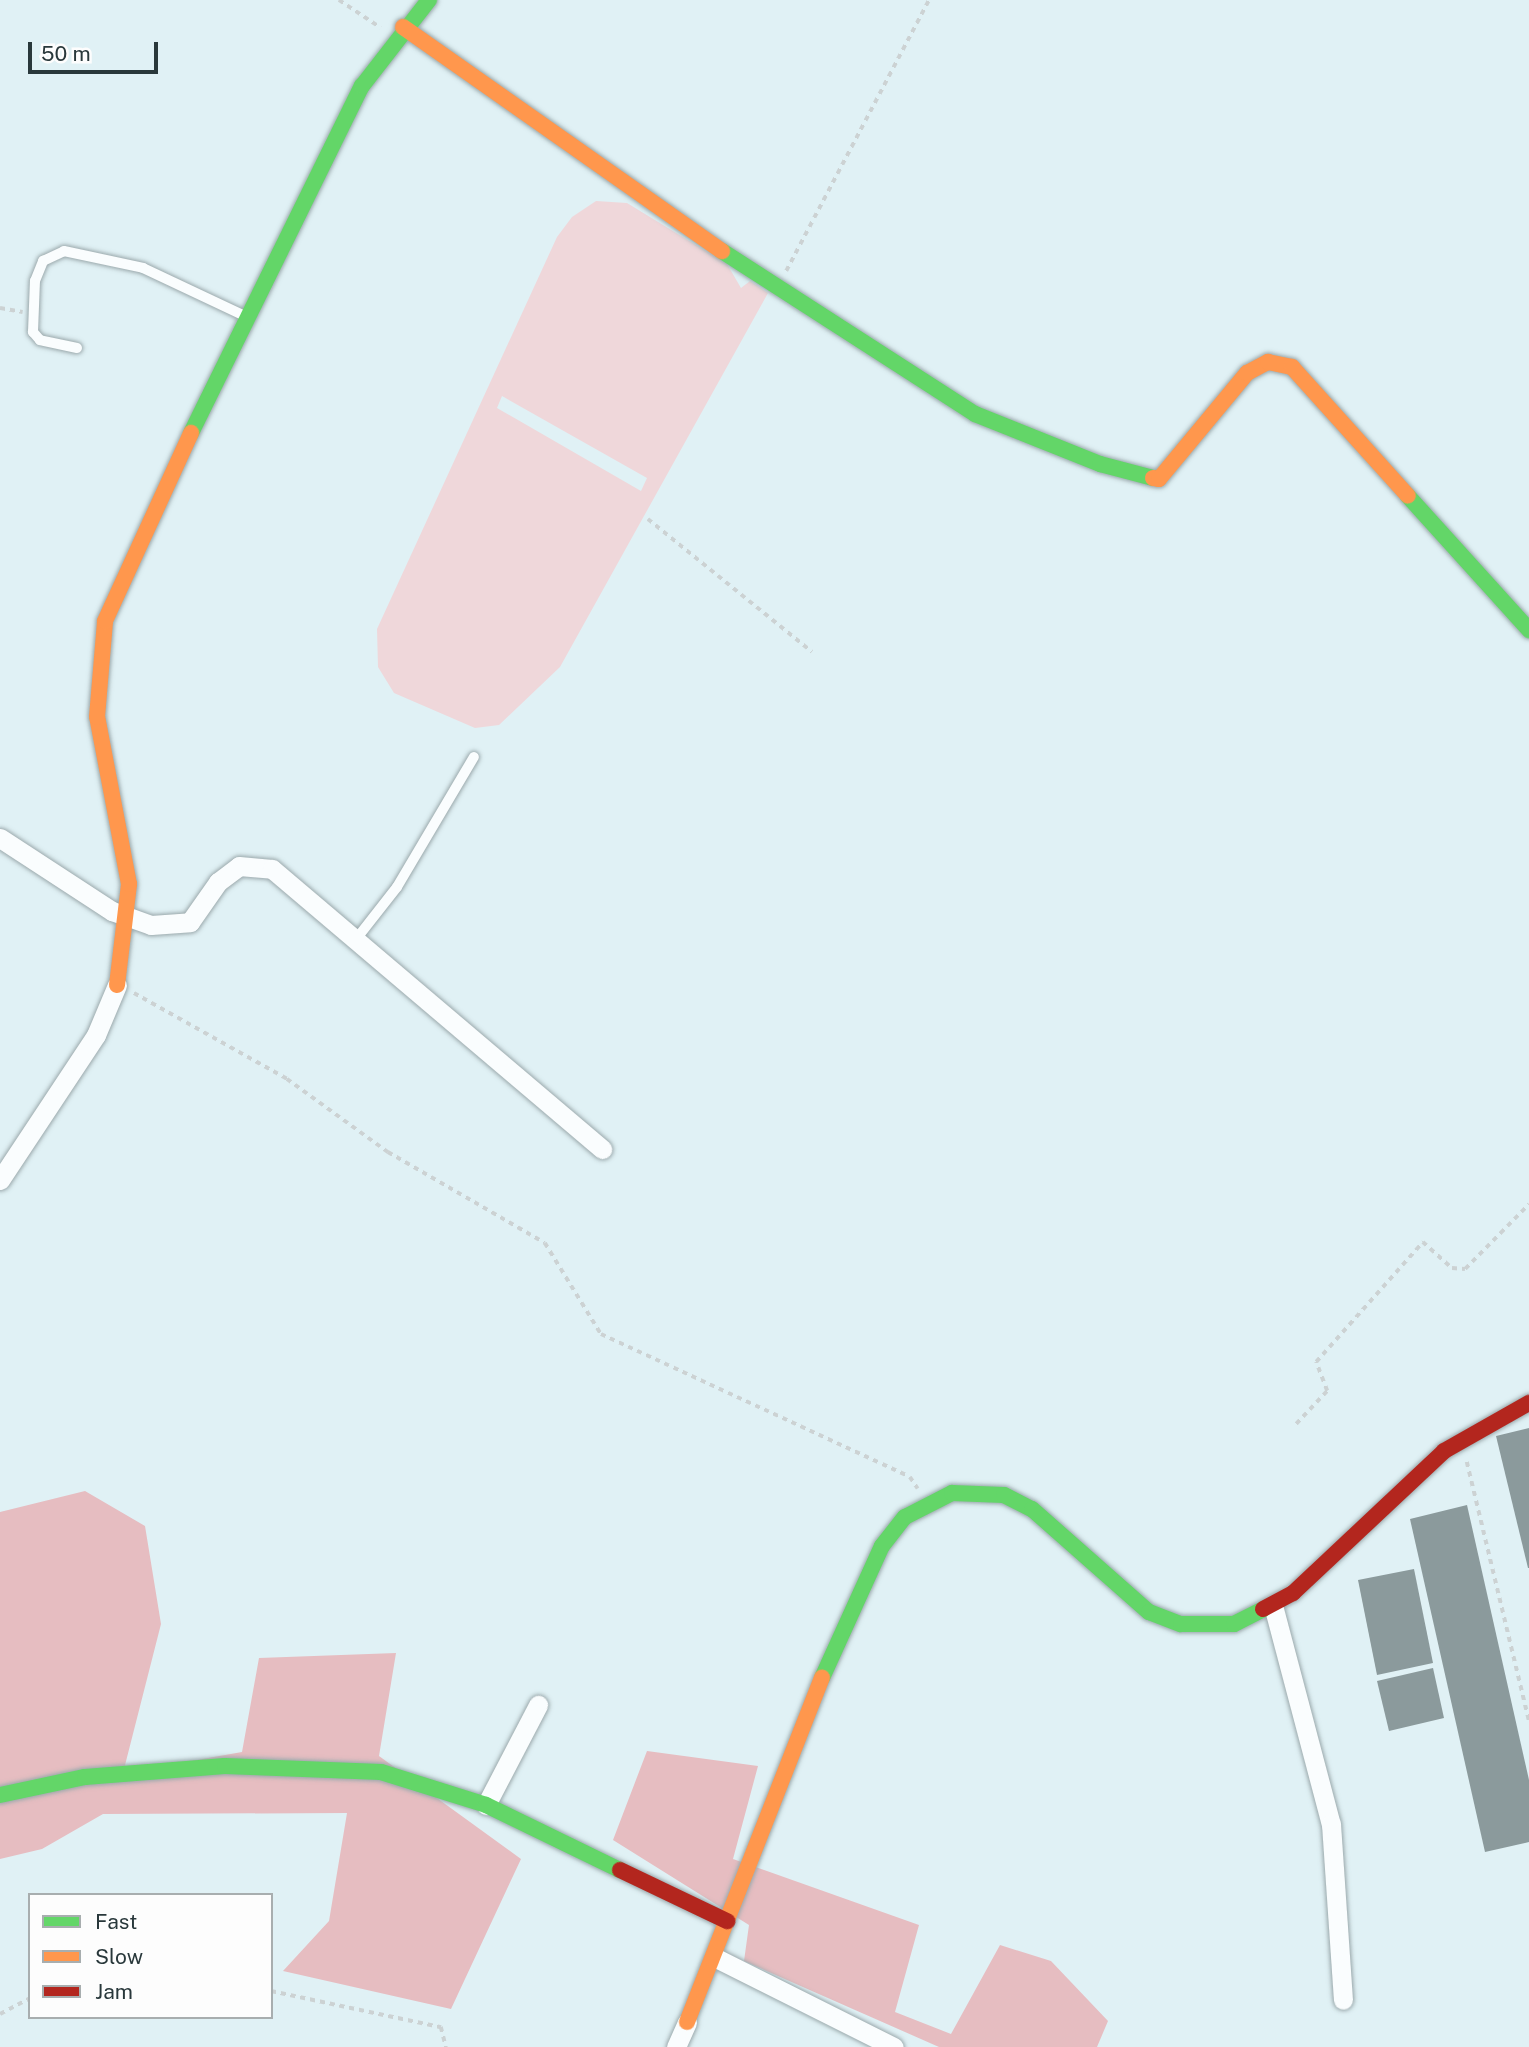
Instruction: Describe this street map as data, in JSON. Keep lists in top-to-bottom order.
{
  "legend": ["Fast", "Slow", "Jam"],
  "scale_bar": "50 m"
}
